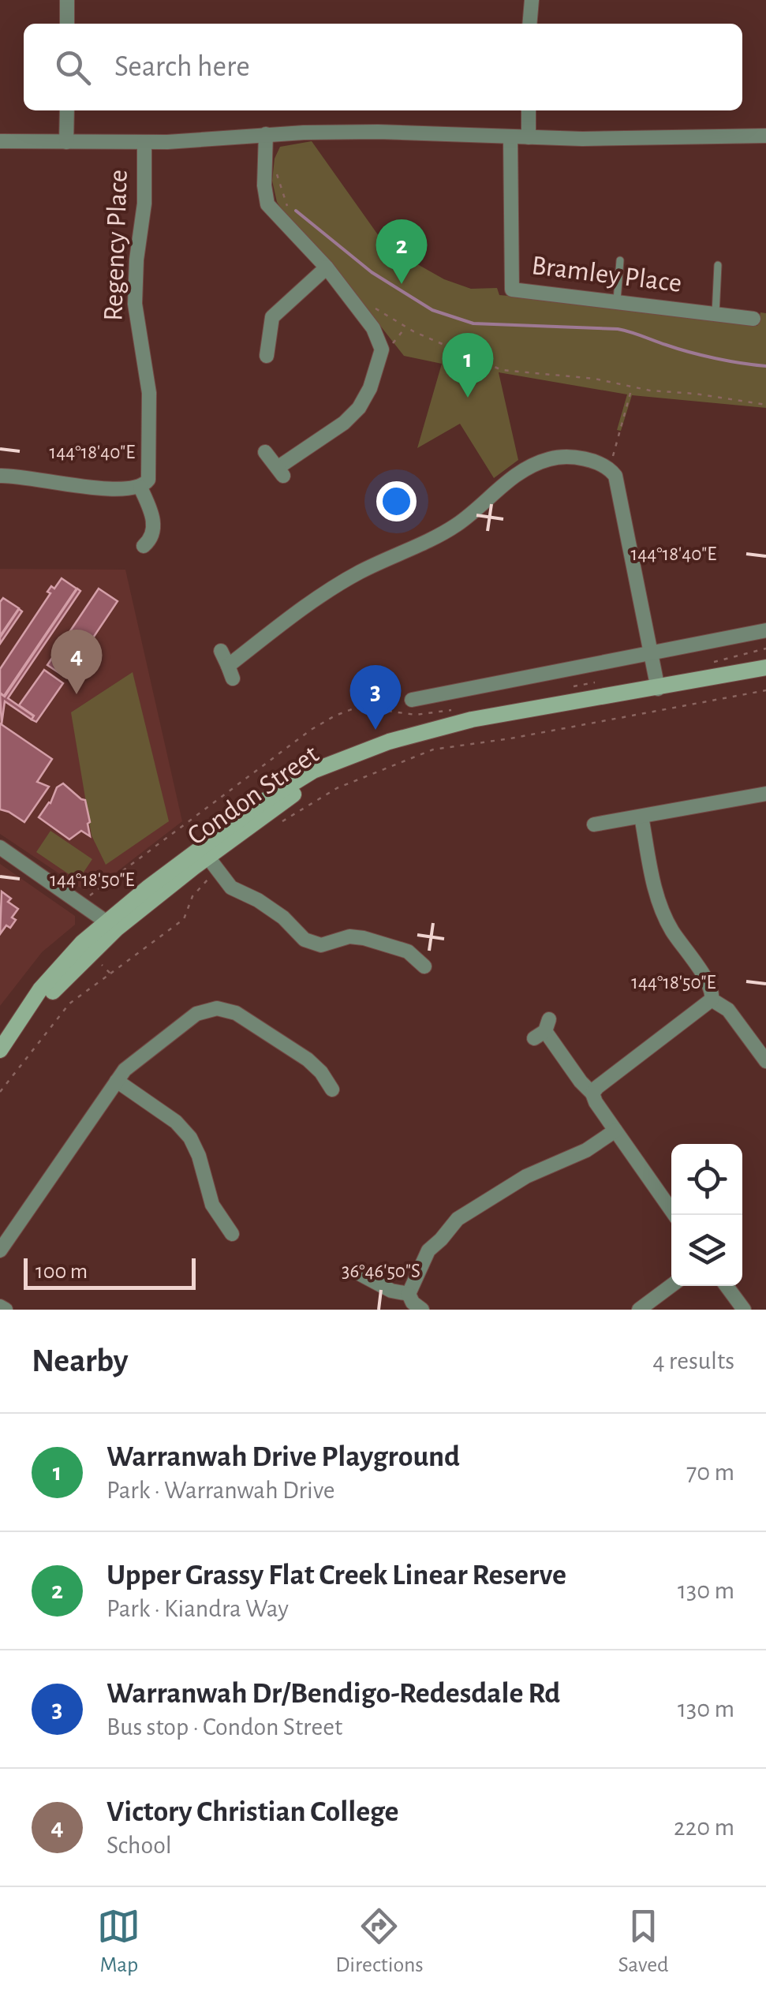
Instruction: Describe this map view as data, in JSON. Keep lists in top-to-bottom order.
{
  "streets": {
    "main road": ["Condon Street"],
    "street": ["Regency Place", "Bramley Place"]
  },
  "scale_bar": "100 m",
  "page": {
    "search": "Search here",
    "pins": [
      "2",
      "1",
      "4",
      "3"
    ],
    "scale": "100 m",
    "heading": ["Nearby", "4 results"],
    "list": [
      {
        "mark": "1",
        "name": "Warranwah Drive Playground",
        "note": "Park · Warranwah Drive",
        "value": "70 m"
      },
      {
        "mark": "2",
        "name": "Upper Grassy Flat Creek Linear Reserve",
        "note": "Park · Kiandra Way",
        "value": "130 m"
      },
      {
        "mark": "3",
        "name": "Warranwah Dr/Bendigo-Redesdale Rd",
        "note": "Bus stop · Condon Street",
        "value": "130 m"
      },
      {
        "mark": "4",
        "name": "Victory Christian College",
        "note": "School",
        "value": "220 m"
      }
    ],
    "nav": ["Map", "Directions", "Saved"]
  },
  "coordinates": ["144°18'40\"E", "144°18'50\"E", "36°46'50\"S"]
}
